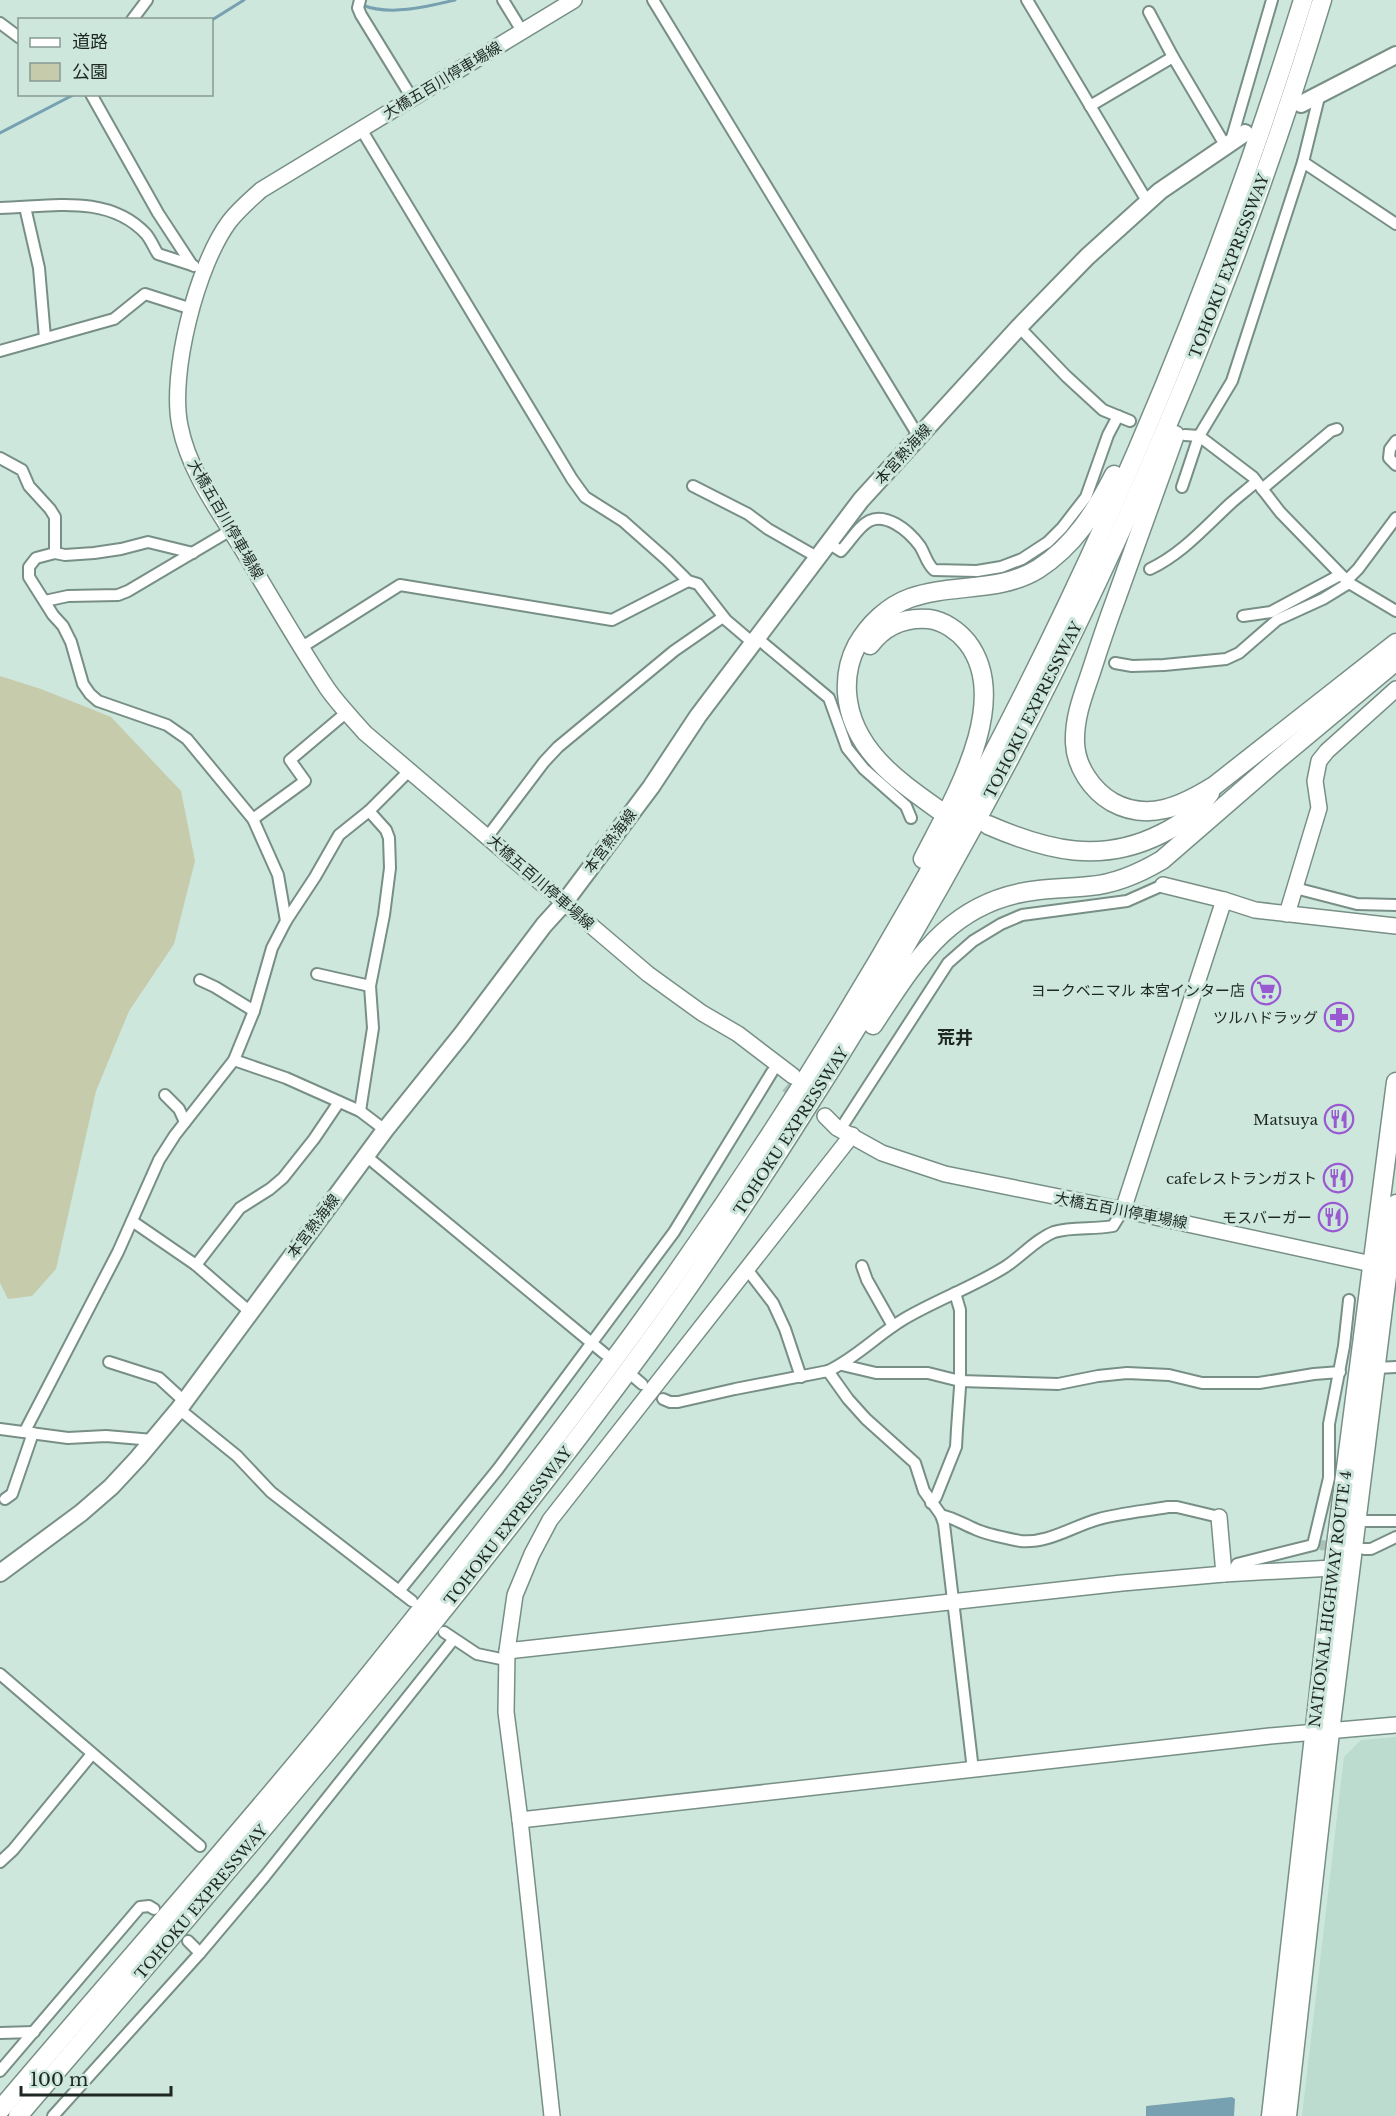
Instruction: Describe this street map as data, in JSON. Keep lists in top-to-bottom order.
{
  "streets": {
    "highway": ["TOHOKU EXPRESSWAY", "NATIONAL HIGHWAY ROUTE 4"],
    "main road": ["本宮熱海線"],
    "street": ["大橋五百川停車場線"]
  },
  "crossings": [
    ["大橋五百川停車場線", "本宮熱海線"],
    ["大橋五百川停車場線", "NATIONAL HIGHWAY ROUTE 4"]
  ],
  "districts": ["荒井"],
  "places": {
    "supermarket": ["ヨークベニマル 本宮インター店"],
    "pharmacy": ["ツルハドラッグ"],
    "restaurant": ["Matsuya", "cafeレストランガスト", "モスバーガー"]
  },
  "legend": ["道路", "公園"],
  "scale_bar": "100 m"
}
